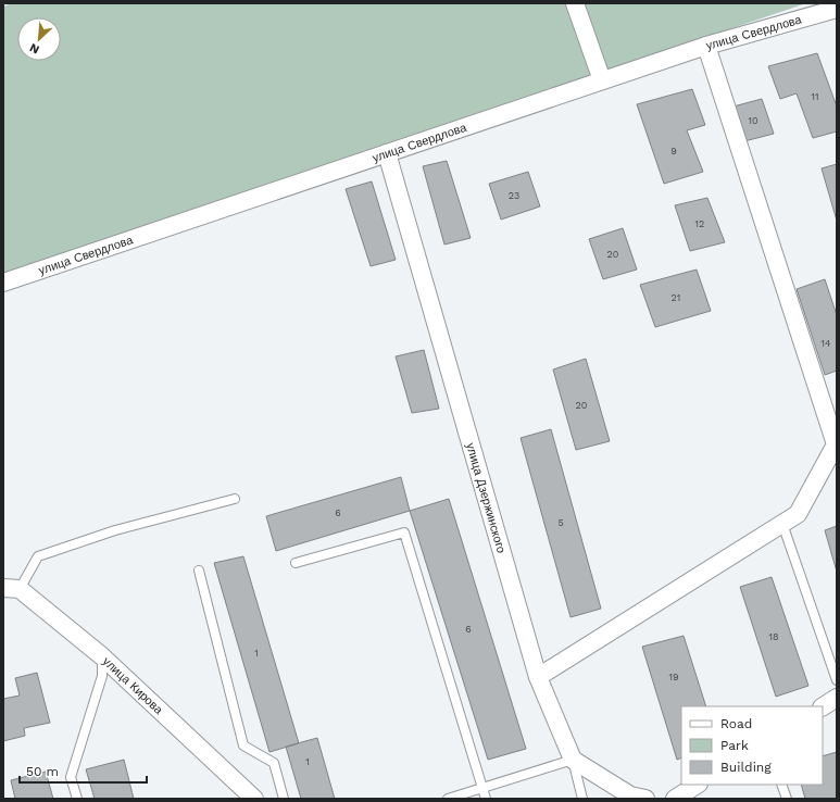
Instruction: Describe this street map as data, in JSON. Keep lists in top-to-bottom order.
{
  "streets": {
    "street": ["улица Свердлова", "улица Дзержинского", "улица Кирова"]
  },
  "crossings": [
    ["улица Свердлова", "улица Дзержинского"]
  ],
  "house_numbers": [
    "11",
    "10",
    "9",
    "23",
    "12",
    "20",
    "21",
    "14",
    "20",
    "6",
    "5",
    "6",
    "18",
    "1",
    "19",
    "1"
  ],
  "legend": ["Road", "Park", "Building"],
  "scale_bar": "50 m",
  "north": "bottom left"
}
